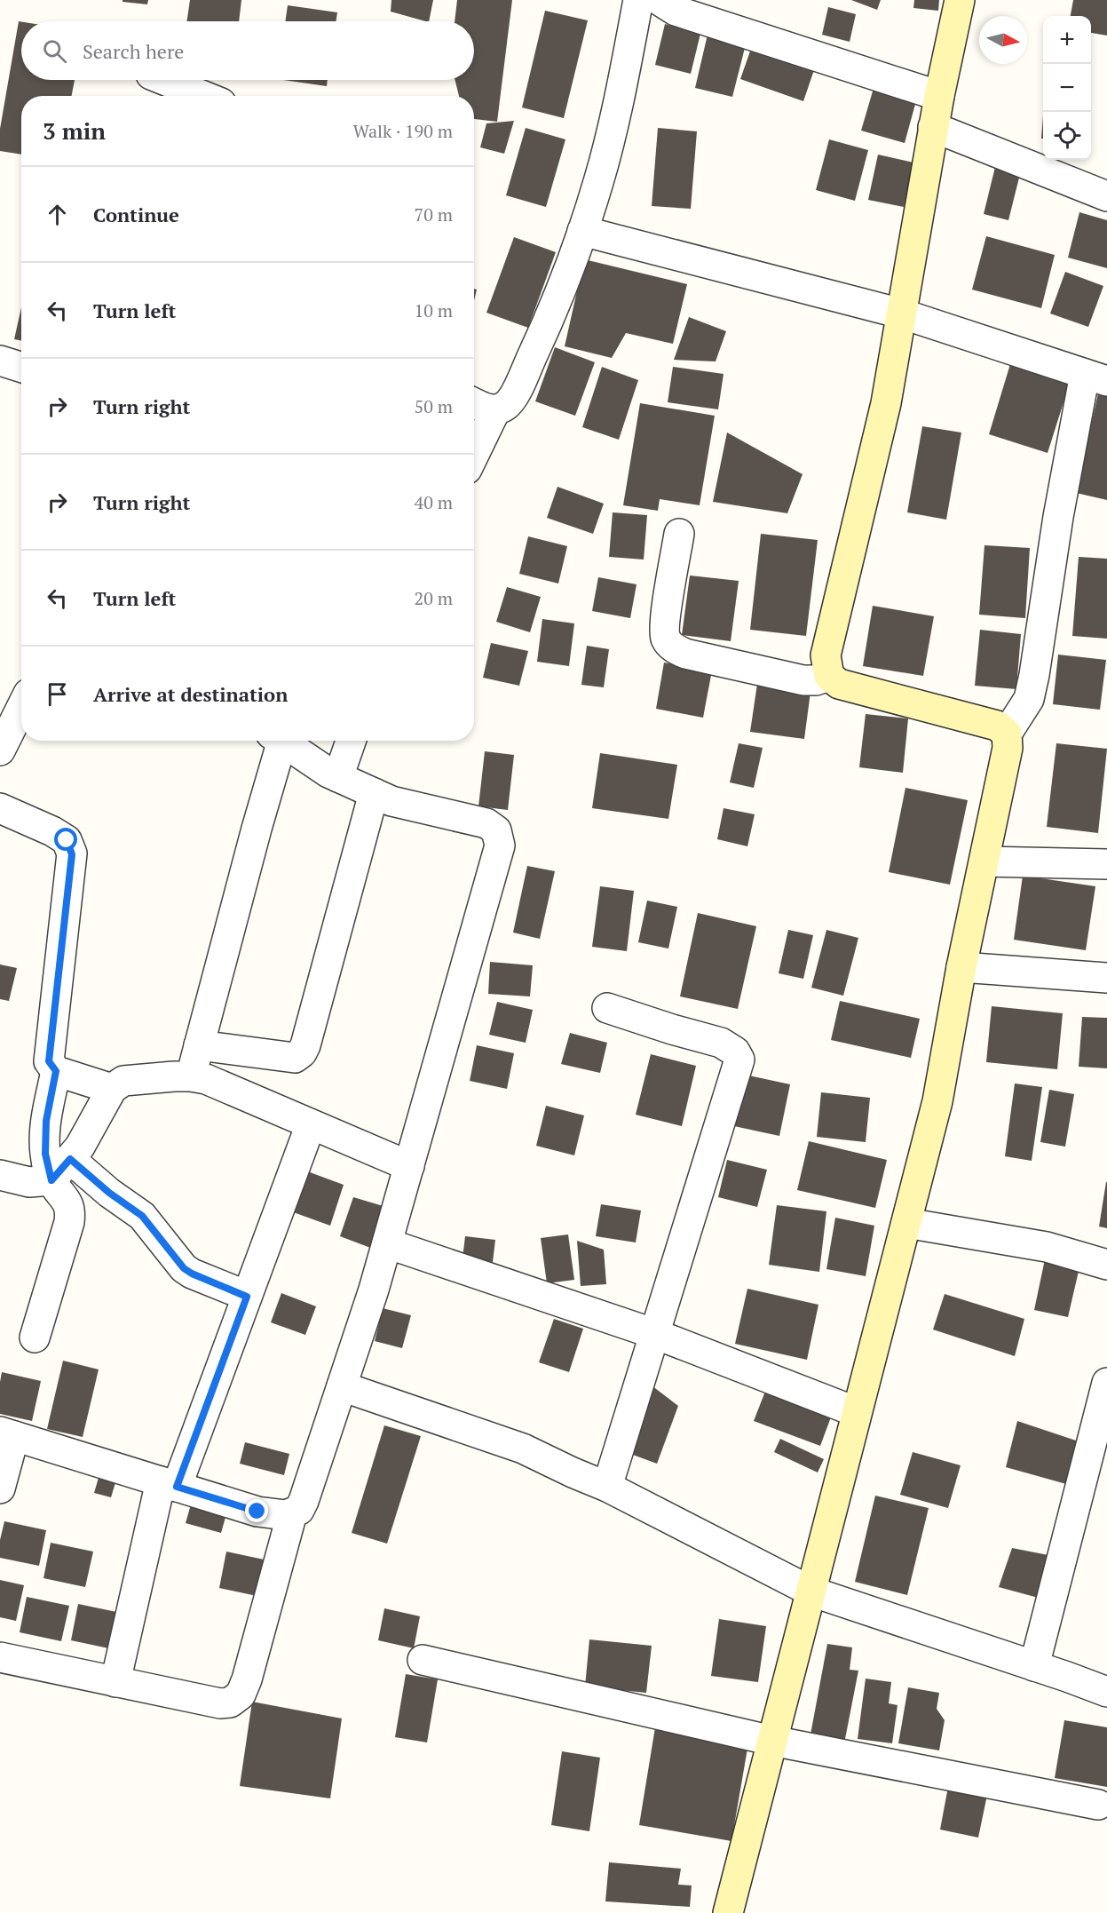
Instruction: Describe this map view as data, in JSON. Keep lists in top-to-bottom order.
{
  "north": "right",
  "page": {
    "map_buttons": ["+", "−"],
    "search": "Search here",
    "heading": ["3 min", "Walk · 190 m"],
    "list": [
      ["Continue", "70 m"],
      ["Turn left", "10 m"],
      ["Turn right", "50 m"],
      ["Turn right", "40 m"],
      ["Turn left", "20 m"],
      "Arrive at destination"
    ]
  }
}
